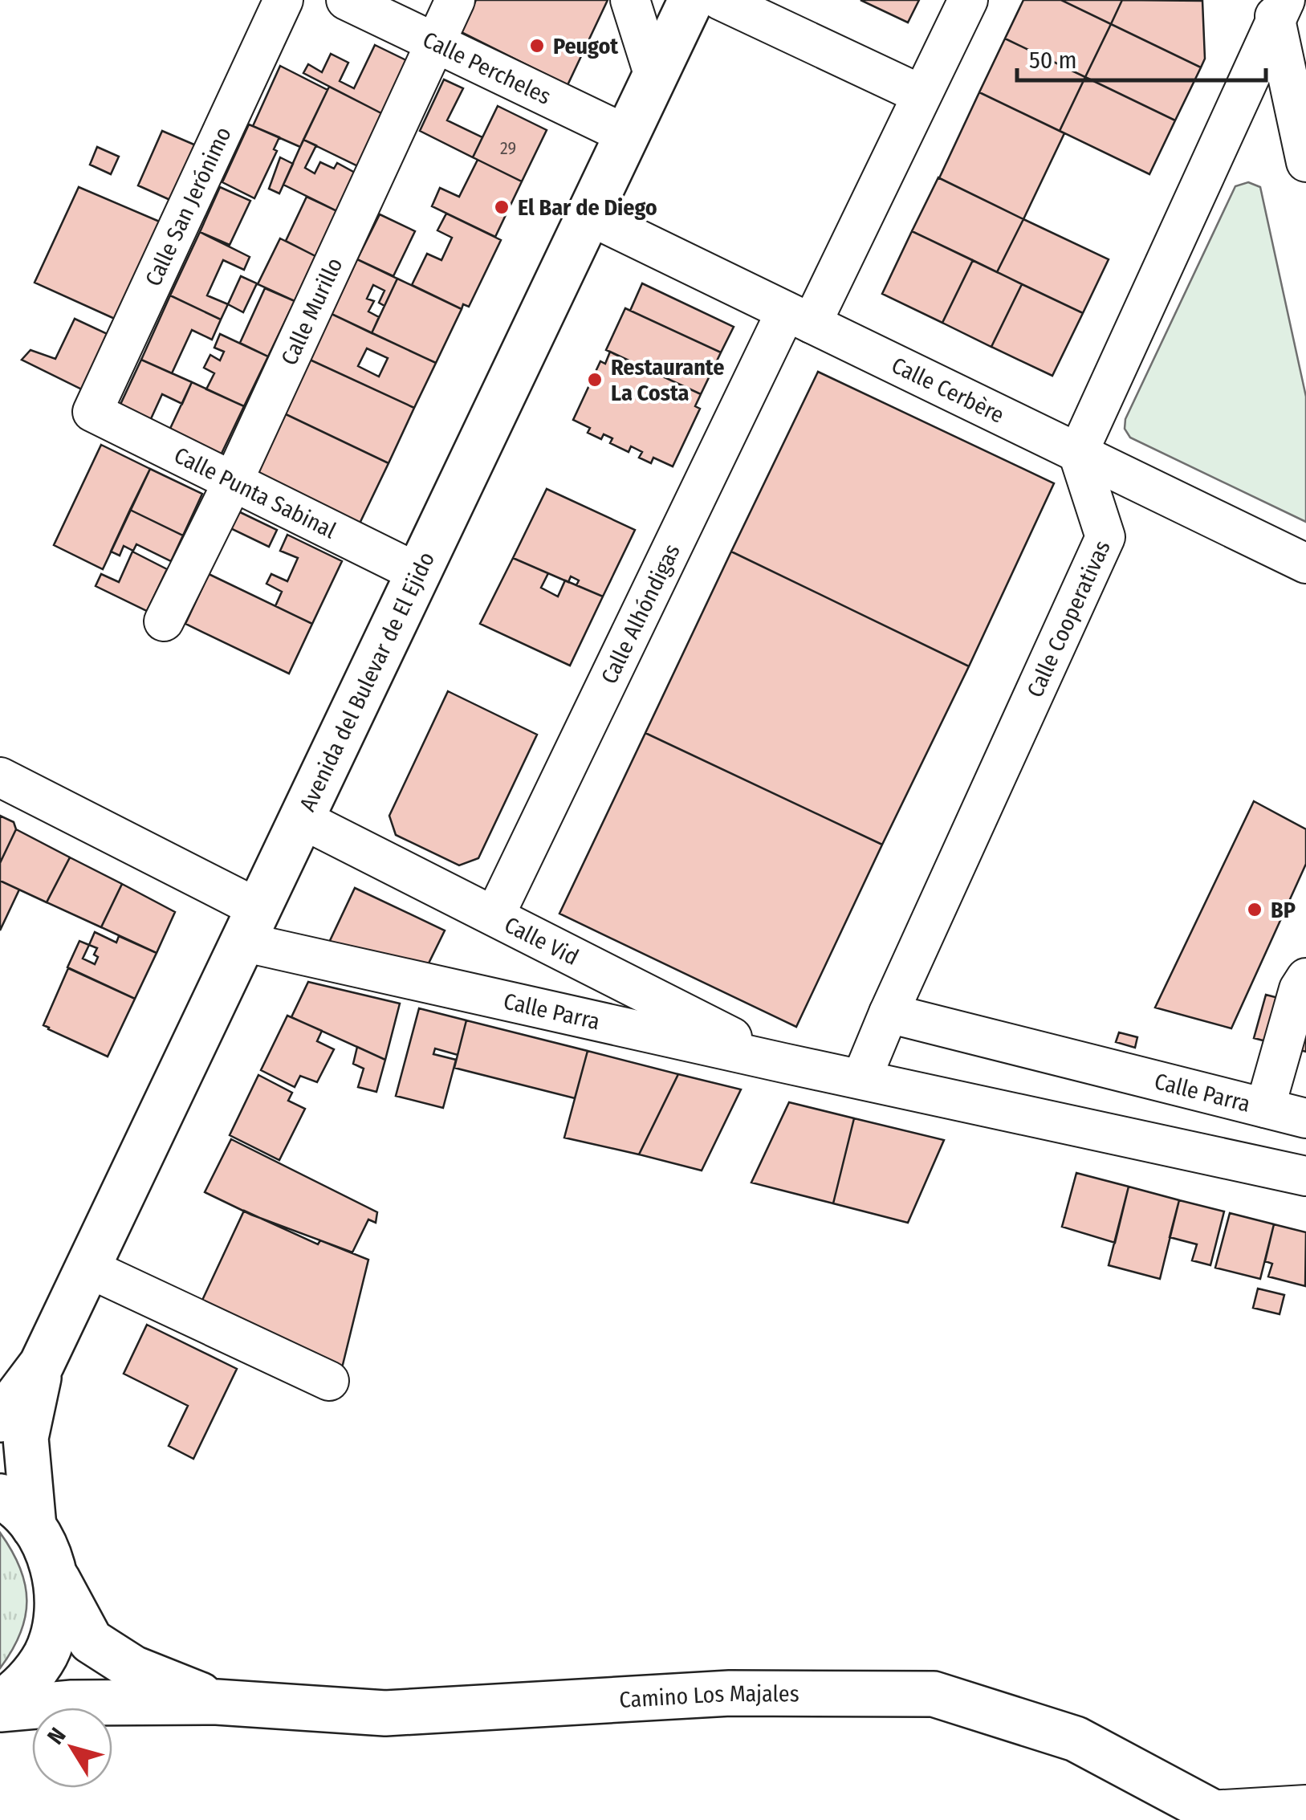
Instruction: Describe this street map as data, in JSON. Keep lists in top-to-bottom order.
{
  "streets": {
    "main road": ["Avenida del Bulevar de El Ejido", "Camino Los Majales"],
    "street": [
      "Calle Percheles",
      "Calle San Jerónimo",
      "Calle Murillo",
      "Calle Cerbère",
      "Calle Punta Sabinal",
      "Calle Alhóndigas",
      "Calle Cooperativas",
      "Calle Vid",
      "Calle Parra"
    ]
  },
  "crossings": [
    ["Calle Percheles", "Calle Murillo"],
    ["Calle Percheles", "Avenida del Bulevar de El Ejido"],
    ["Calle San Jerónimo", "Calle Punta Sabinal"],
    ["Calle Murillo", "Calle Punta Sabinal"],
    ["Calle Cerbère", "Calle Alhóndigas"],
    ["Calle Cerbère", "Calle Cooperativas"],
    ["Calle Cerbère", "Avenida del Bulevar de El Ejido"],
    ["Calle Punta Sabinal", "Avenida del Bulevar de El Ejido"],
    ["Calle Alhóndigas", "Calle Vid"],
    ["Calle Cooperativas", "Calle Parra"],
    ["Avenida del Bulevar de El Ejido", "Calle Vid"],
    ["Avenida del Bulevar de El Ejido", "Calle Parra"],
    ["Calle Vid", "Calle Parra"]
  ],
  "places": [
    "Peugot",
    "El Bar de Diego",
    "Restaurante La Costa",
    "BP"
  ],
  "house_numbers": ["29"],
  "scale_bar": "50 m",
  "north": "top left"
}
